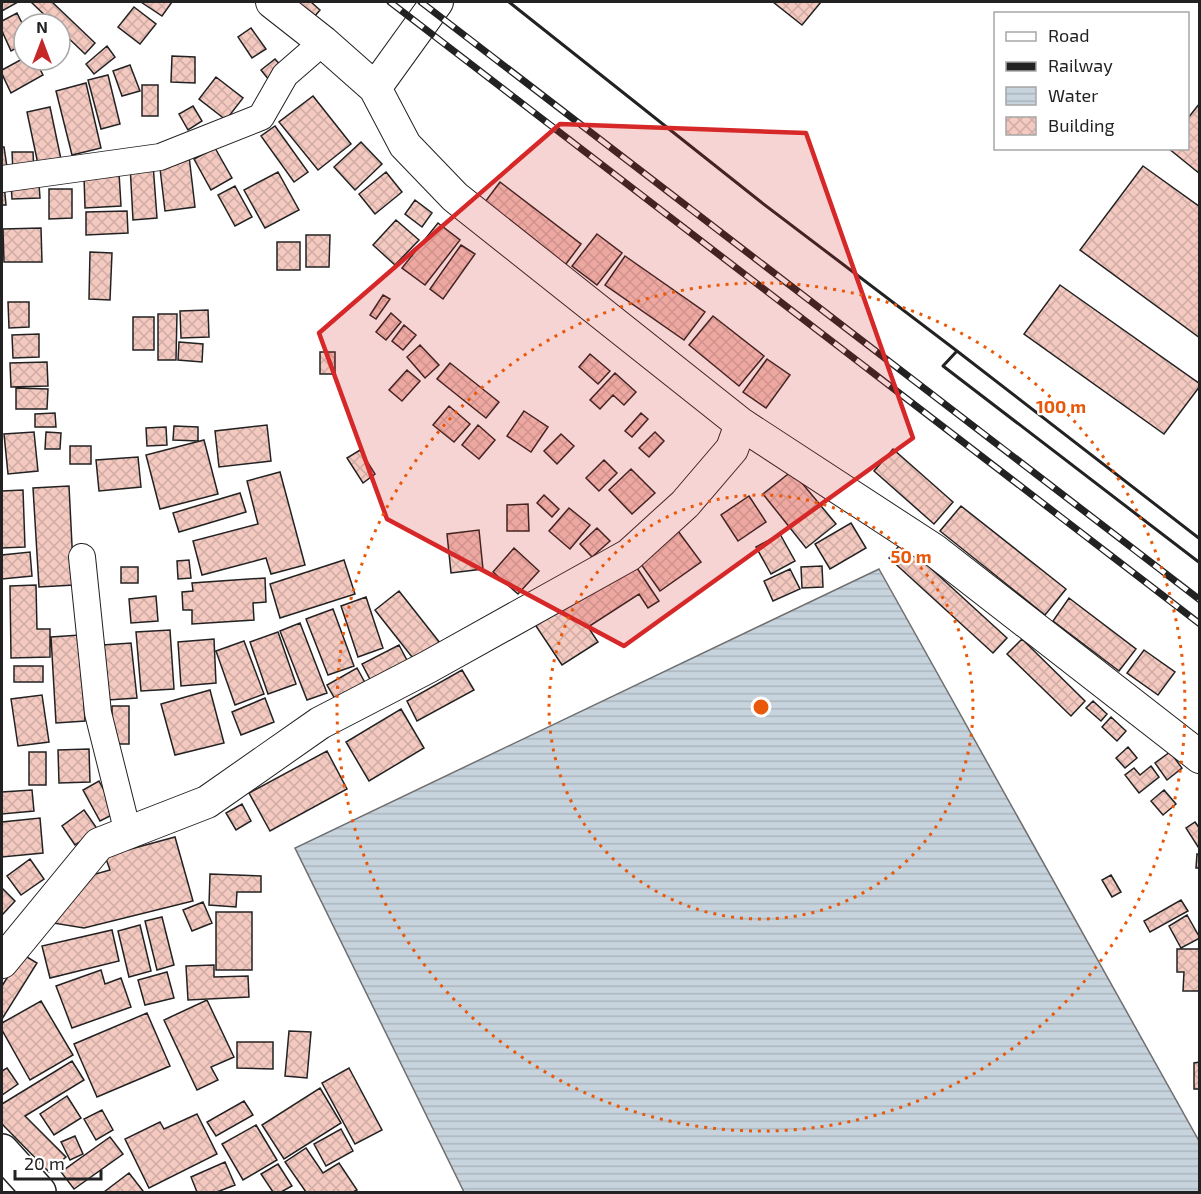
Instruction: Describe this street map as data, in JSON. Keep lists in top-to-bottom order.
{
  "legend": [
    "Road",
    "Railway",
    "Water",
    "Building"
  ],
  "scale_bar": "20 m",
  "north": "top",
  "rings": ["100 m", "50 m"]
}
